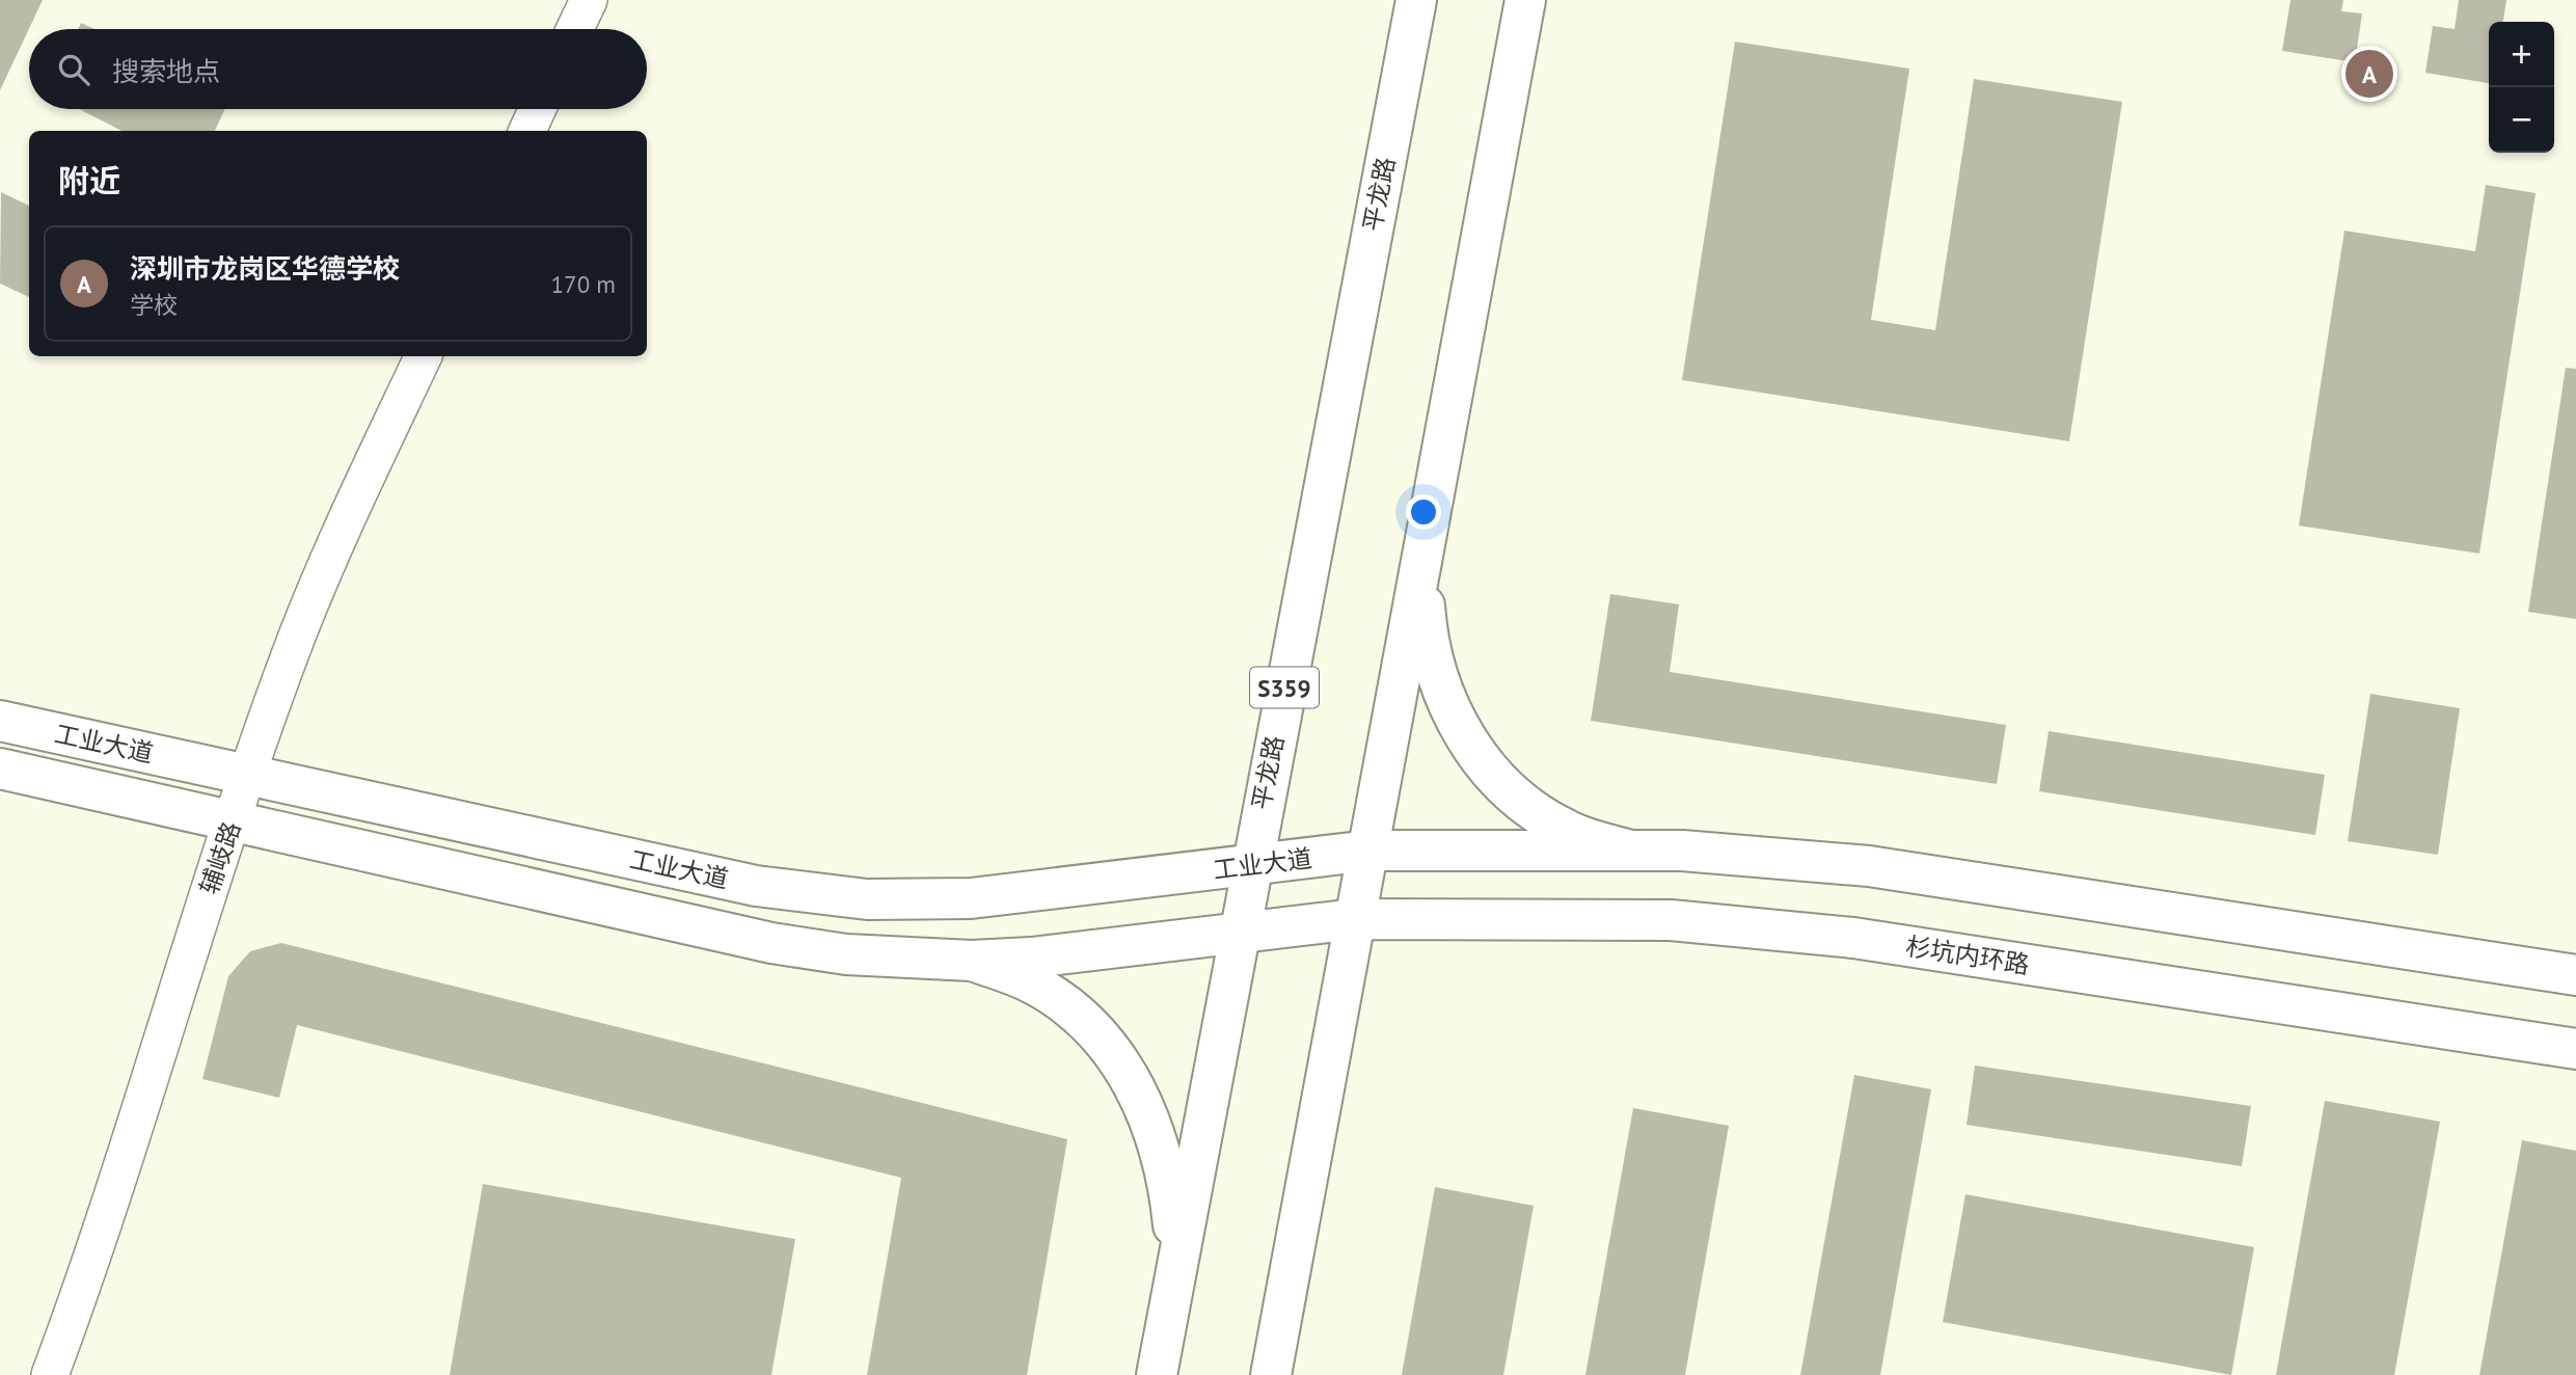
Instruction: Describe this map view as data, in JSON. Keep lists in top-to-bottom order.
{
  "streets": {
    "street": [
      "平龙路",
      "S359",
      "工业大道",
      "辅岐路",
      "杉坑内环路"
    ]
  },
  "crossings": [
    ["平龙路", "工业大道"],
    ["工业大道", "辅岐路"],
    ["工业大道", "杉坑内环路"]
  ],
  "page": {
    "map_buttons": ["+", "−"],
    "search": "搜索地点",
    "pins": "A",
    "heading": "附近",
    "list": [
      {
        "mark": "A",
        "name": "深圳市龙岗区华德学校",
        "note": "学校",
        "value": "170 m"
      }
    ]
  }
}
